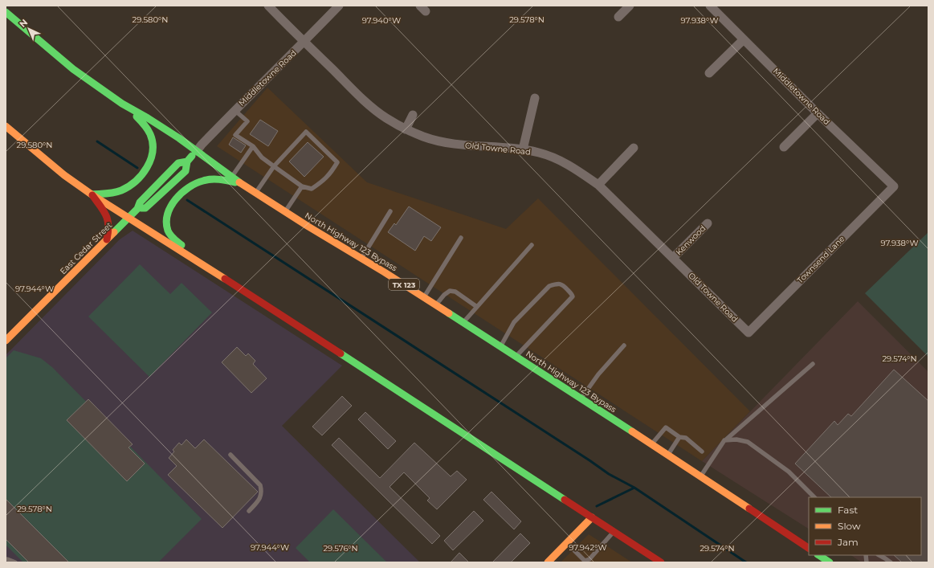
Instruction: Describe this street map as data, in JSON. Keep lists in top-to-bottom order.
{
  "streets": {
    "main road": ["North Highway 123 Bypass", "East Cedar Street", "TX 123"],
    "street": [
      "Middletowne Road",
      "Old Towne Road",
      "Kenwood",
      "Townsend Lane"
    ]
  },
  "crossings": [
    ["Middletowne Road", "Old Towne Road"],
    ["Middletowne Road", "North Highway 123 Bypass"],
    ["Middletowne Road", "East Cedar Street"],
    ["Middletowne Road", "Townsend Lane"],
    ["Old Towne Road", "Kenwood"],
    ["Old Towne Road", "Townsend Lane"],
    ["North Highway 123 Bypass", "East Cedar Street"]
  ],
  "legend": ["Fast", "Slow", "Jam"],
  "north": "top left",
  "coordinates": [
    "29.580°N",
    "29.578°N",
    "97.940°W",
    "97.938°W",
    "97.944°W",
    "29.574°N",
    "97.942°W",
    "29.576°N"
  ]
}
